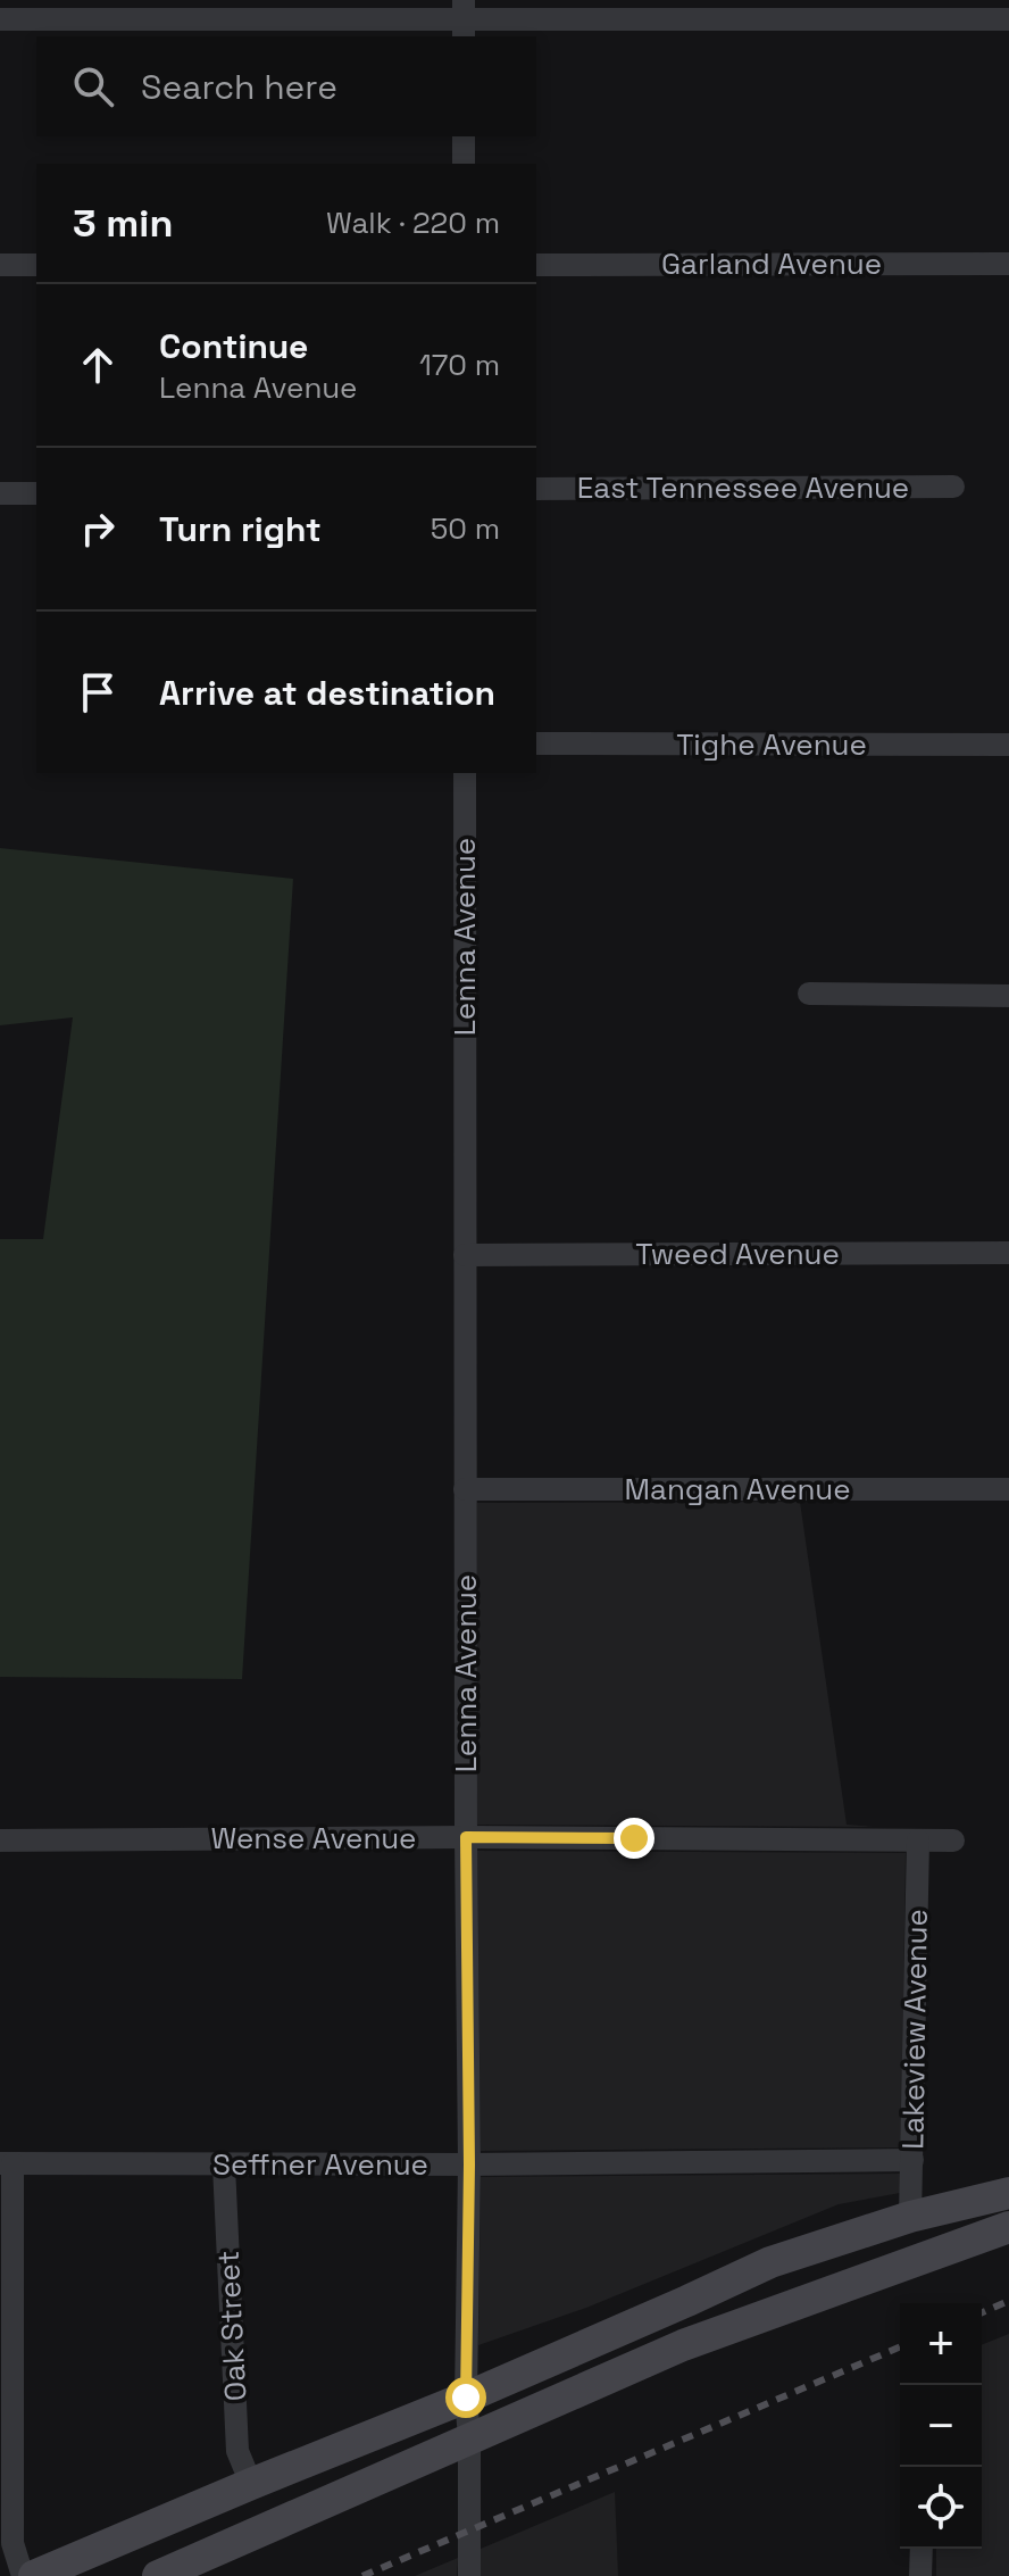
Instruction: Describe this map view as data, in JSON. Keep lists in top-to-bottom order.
{
  "streets": {
    "street": [
      "Garland Avenue",
      "East Tennessee Avenue",
      "Tighe Avenue",
      "Lenna Avenue",
      "Tweed Avenue",
      "Mangan Avenue",
      "Wense Avenue",
      "Lakeview Avenue",
      "Seffner Avenue",
      "Oak Street"
    ]
  },
  "crossings": [
    ["Lenna Avenue", "Tweed Avenue"],
    ["Lenna Avenue", "Mangan Avenue"],
    ["Lenna Avenue", "Wense Avenue"],
    ["Lenna Avenue", "Seffner Avenue"],
    ["Wense Avenue", "Lakeview Avenue"],
    ["Lakeview Avenue", "Seffner Avenue"],
    ["Seffner Avenue", "Oak Street"]
  ],
  "page": {
    "search": "Search here",
    "heading": ["3 min", "Walk · 220 m"],
    "list": [
      ["Continue", "Lenna Avenue", "170 m"],
      ["Turn right", "50 m"],
      "Arrive at destination"
    ],
    "map_buttons": ["+", "−"]
  }
}
